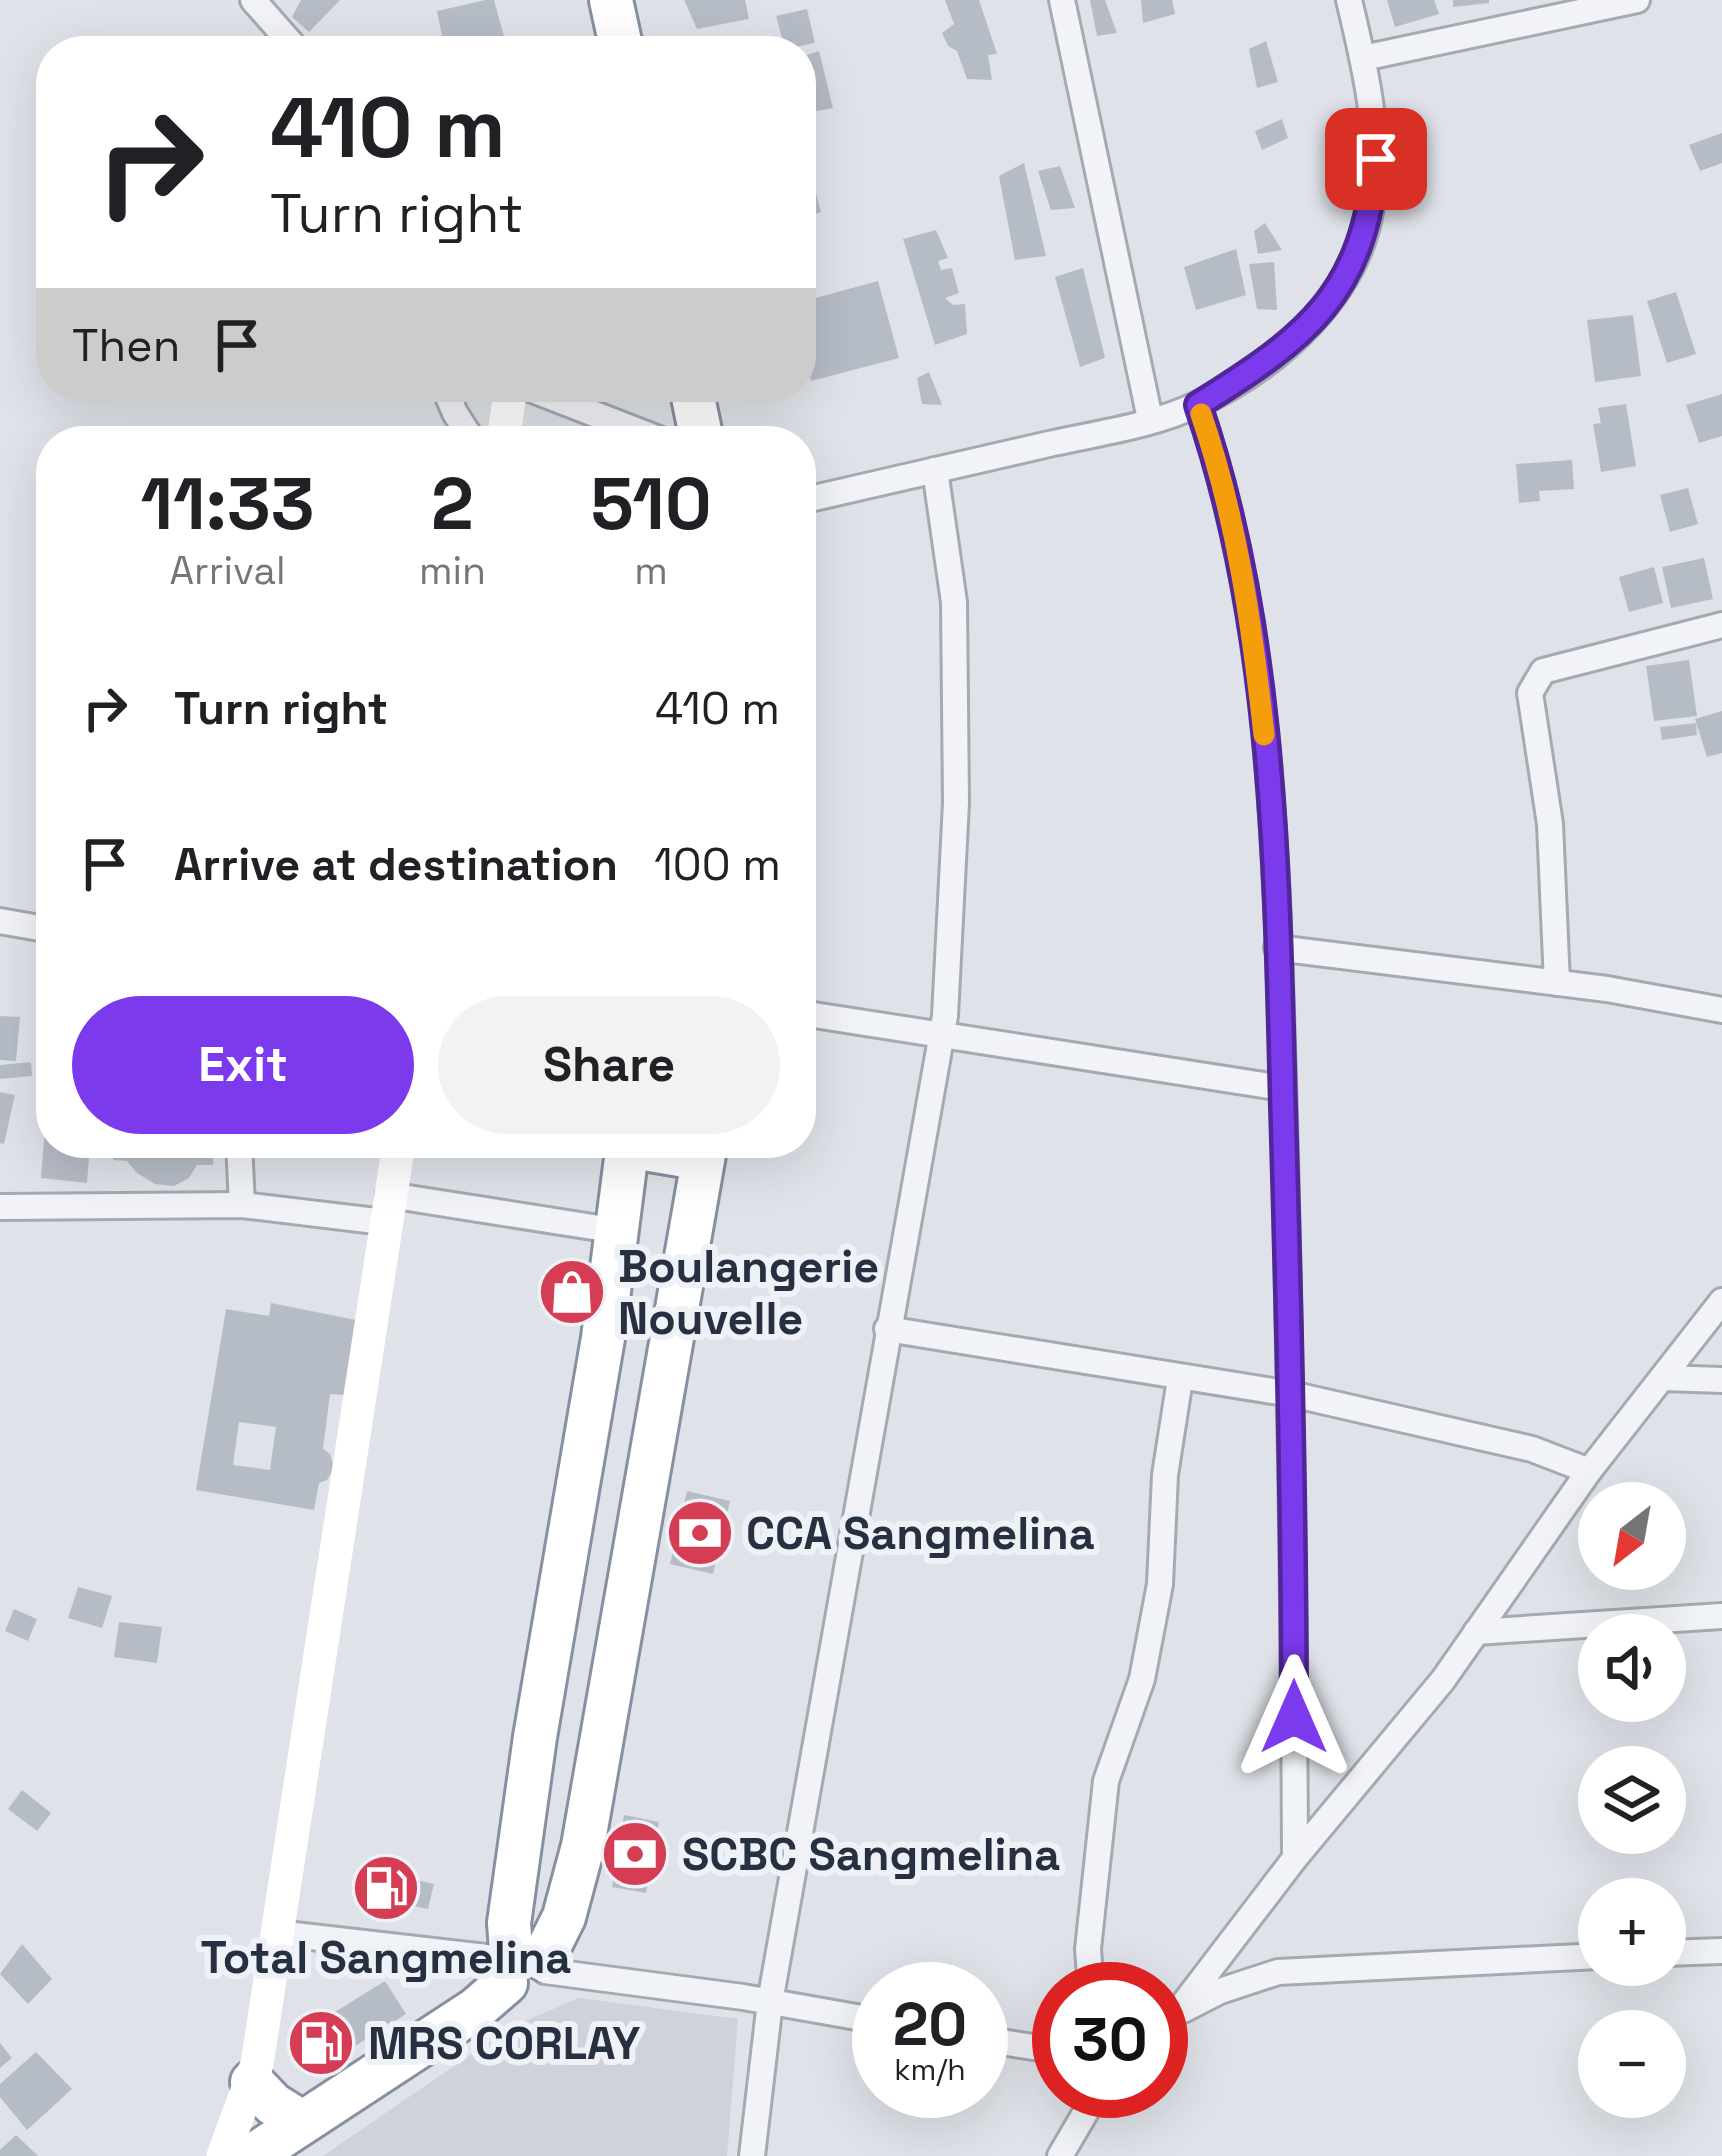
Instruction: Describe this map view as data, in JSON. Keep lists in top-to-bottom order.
{
  "places": {
    "shop": ["Boulangerie Nouvelle"],
    "bank": ["CCA Sangmelina", "SCBC Sangmelina"],
    "fuel station": ["Total Sangmelina", "MRS CORLAY"]
  },
  "north": "bottom left",
  "page": {
    "turn": ["410 m", "Turn right"],
    "then": "Then",
    "eta": [
      "11:33",
      "Arrival",
      "2",
      "min",
      "510",
      "m"
    ],
    "list": [
      {
        "name": "Turn right",
        "value": "410 m"
      },
      {
        "name": "Arrive at destination",
        "value": "100 m"
      }
    ],
    "buttons": ["Exit", "Share"],
    "map_buttons": ["+", "−"],
    "speed": "20 km/h",
    "limit": "30"
  }
}
